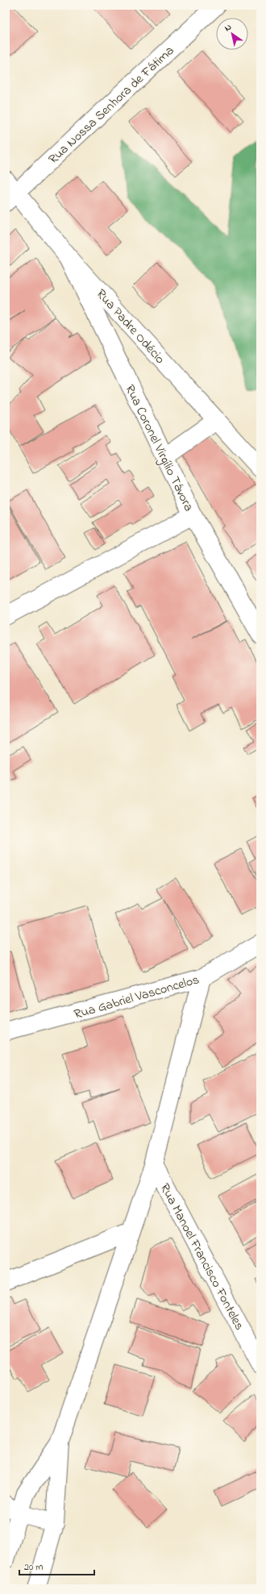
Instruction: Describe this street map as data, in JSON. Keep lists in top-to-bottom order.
{
  "streets": {
    "street": [
      "Rua Nossa Senhora de Fátima",
      "Rua Padre Odécio",
      "Rua Coronel Virgílio Távora",
      "Rua Gabriel Vasconcelos",
      "Rua Manoel Francisco Fonteles"
    ]
  },
  "crossings": [
    ["Rua Nossa Senhora de Fátima", "Rua Padre Odécio"],
    ["Rua Padre Odécio", "Rua Coronel Virgílio Távora"]
  ],
  "scale_bar": "20 m",
  "north": "top left"
}
